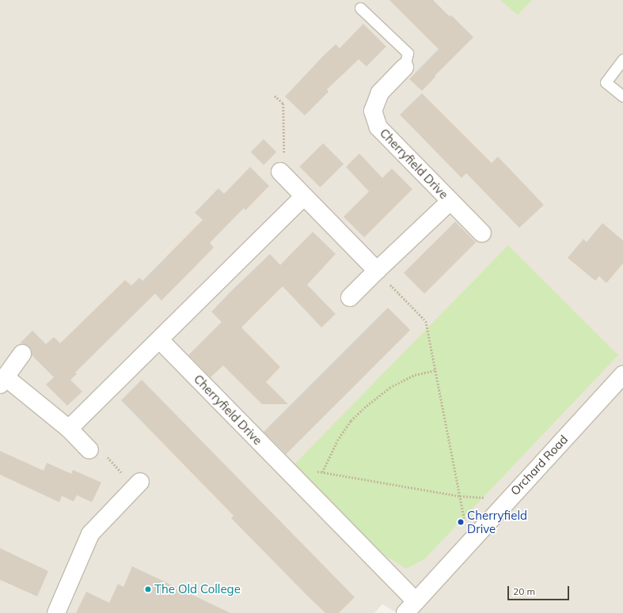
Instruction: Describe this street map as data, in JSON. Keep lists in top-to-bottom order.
{
  "streets": {
    "street": ["Cherryfield Drive", "Orchard Road"]
  },
  "crossings": [
    ["Cherryfield Drive", "Orchard Road"]
  ],
  "places": ["Cherryfield Drive", "The Old College"],
  "scale_bar": "20 m"
}
